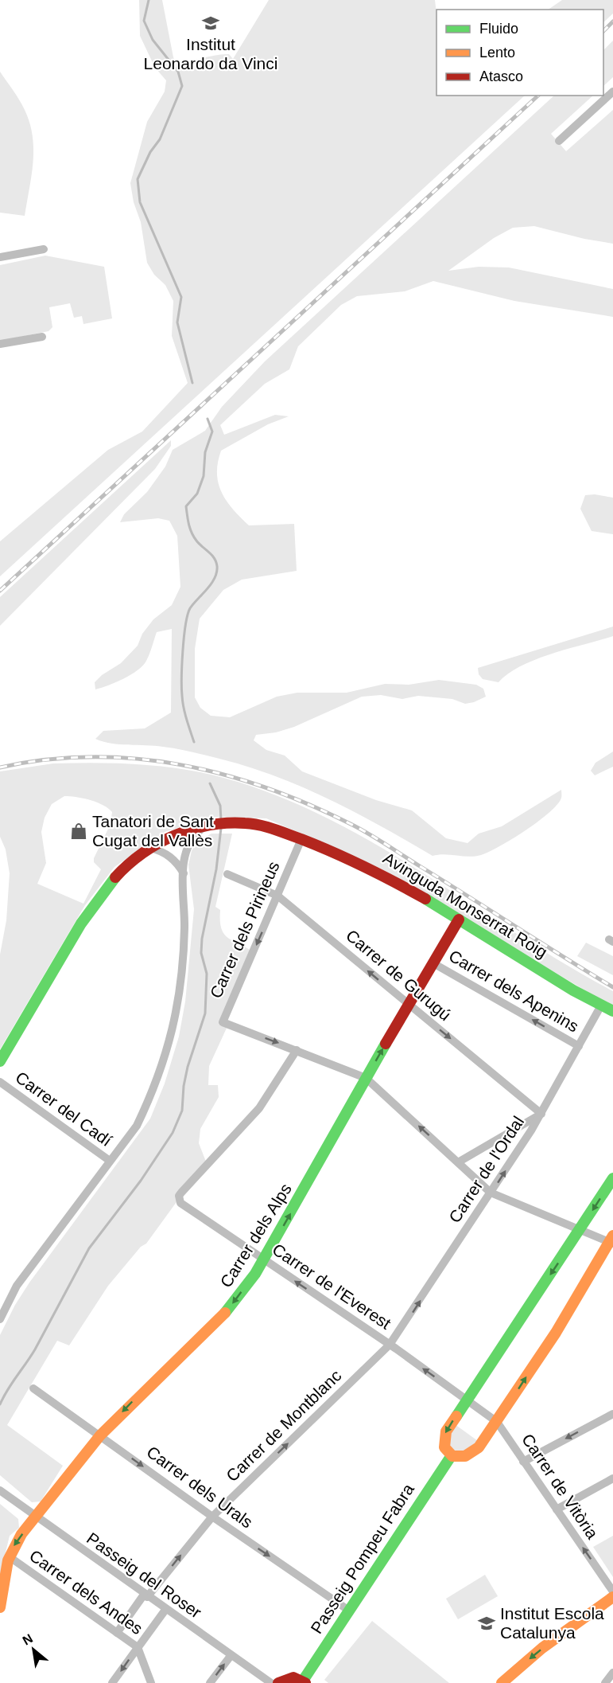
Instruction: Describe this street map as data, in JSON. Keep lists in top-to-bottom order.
{
  "streets": {
    "street": [
      "Avinguda Monserrat Roig",
      "Carrer dels Pirineus",
      "Carrer de Gurugú",
      "Carrer dels Apenins",
      "Carrer del Cadí",
      "Carrer de l'Ordal",
      "Carrer dels Alps",
      "Carrer de l'Everest",
      "Carrer de Montblanc",
      "Carrer de Vitòria",
      "Carrer dels Urals",
      "Passeig Pompeu Fabra",
      "Passeig del Roser",
      "Carrer dels Andes"
    ]
  },
  "crossings": [
    ["Avinguda Monserrat Roig", "Carrer de l'Ordal"],
    ["Avinguda Monserrat Roig", "Carrer dels Alps"],
    ["Carrer dels Pirineus", "Carrer de Gurugú"],
    ["Carrer dels Pirineus", "Carrer de l'Everest"],
    ["Carrer de Gurugú", "Carrer de l'Ordal"],
    ["Carrer de Gurugú", "Carrer dels Alps"],
    ["Carrer dels Apenins", "Carrer de l'Ordal"],
    ["Carrer dels Apenins", "Carrer dels Alps"],
    ["Carrer de l'Ordal", "Carrer de l'Everest"],
    ["Carrer de l'Ordal", "Carrer de Montblanc"],
    ["Carrer dels Alps", "Carrer de l'Everest"],
    ["Carrer dels Alps", "Carrer dels Urals"],
    ["Carrer dels Alps", "Passeig del Roser"],
    ["Carrer dels Alps", "Carrer dels Andes"],
    ["Carrer de l'Everest", "Carrer de Montblanc"],
    ["Carrer de Montblanc", "Carrer dels Urals"],
    ["Carrer de Montblanc", "Passeig del Roser"],
    ["Carrer de Montblanc", "Carrer dels Andes"],
    ["Carrer dels Urals", "Passeig Pompeu Fabra"]
  ],
  "one_way": [
    "Carrer dels Apenins",
    "Carrer de l'Ordal",
    "Carrer de l'Everest",
    "Carrer de Montblanc",
    "Carrer de Vitòria",
    "Carrer dels Urals"
  ],
  "places": {
    "school or university": ["Institut Leonardo da Vinci", "Institut Escola Catalunya"],
    "shop": ["Tanatori de Sant Cugat del Vallès"]
  },
  "legend": ["Fluido", "Lento", "Atasco"],
  "north": "top left"
}
